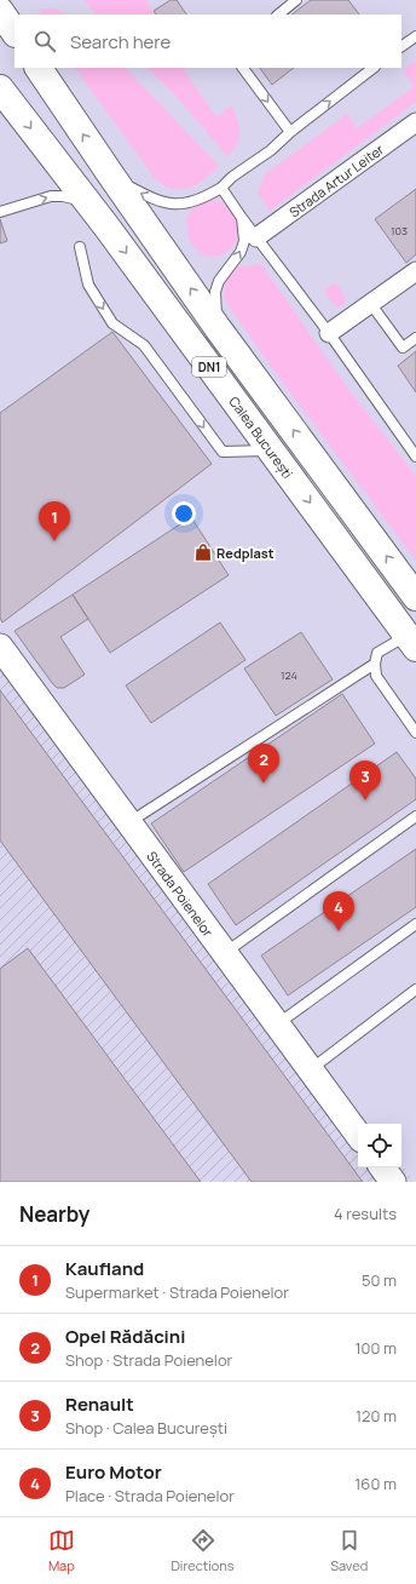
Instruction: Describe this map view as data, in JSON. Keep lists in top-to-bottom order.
{
  "streets": {
    "main road": ["DN1", "Calea București"],
    "street": ["Strada Artur Leiter", "Strada Poienelor"]
  },
  "places": {
    "shop": ["Redplast"]
  },
  "house_numbers": ["103", "124"],
  "page": {
    "search": "Search here",
    "pins": [
      "1",
      "2",
      "3",
      "4"
    ],
    "heading": ["Nearby", "4 results"],
    "list": [
      {
        "mark": "1",
        "name": "Kaufland",
        "note": "Supermarket · Strada Poienelor",
        "value": "50 m"
      },
      {
        "mark": "2",
        "name": "Opel Rădăcini",
        "note": "Shop · Strada Poienelor",
        "value": "100 m"
      },
      {
        "mark": "3",
        "name": "Renault",
        "note": "Shop · Calea București",
        "value": "120 m"
      },
      {
        "mark": "4",
        "name": "Euro Motor",
        "note": "Place · Strada Poienelor",
        "value": "160 m"
      }
    ],
    "nav": ["Map", "Directions", "Saved"]
  }
}
